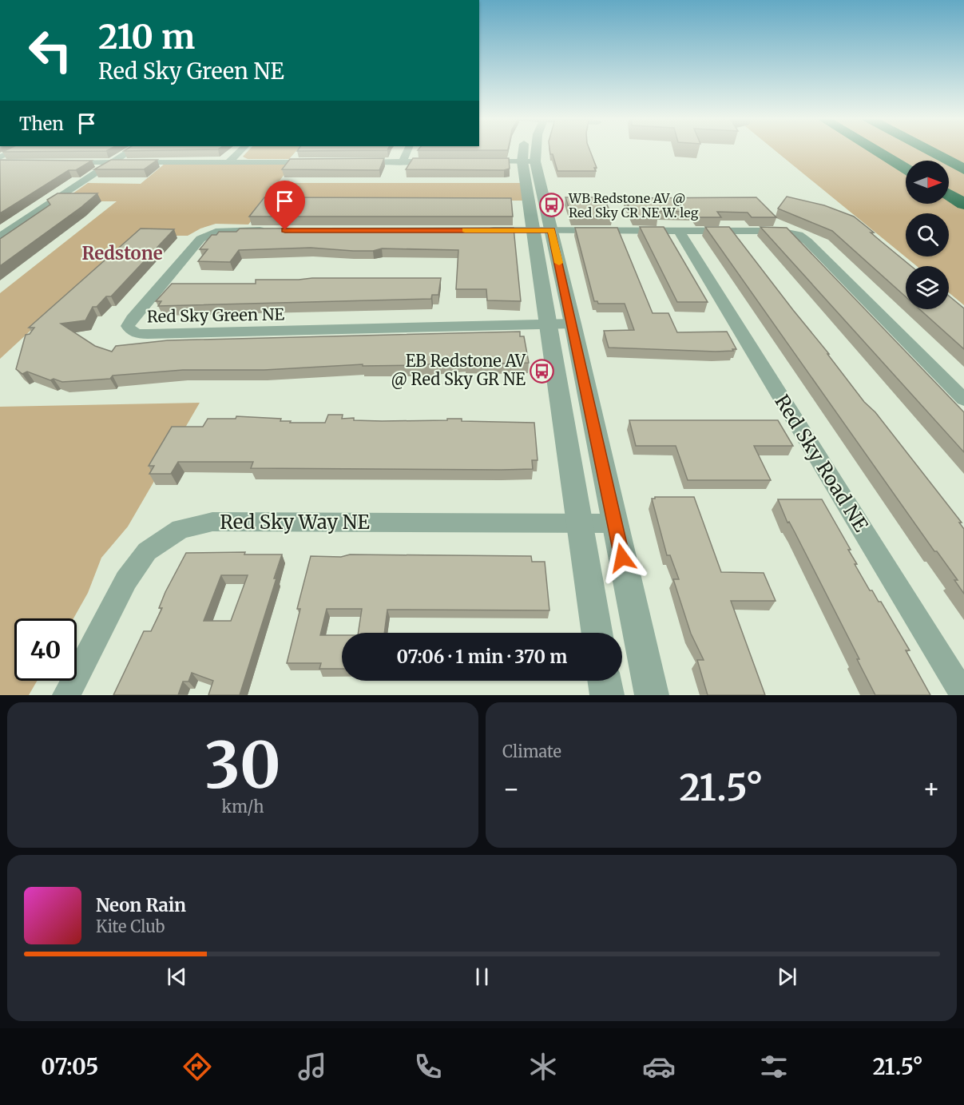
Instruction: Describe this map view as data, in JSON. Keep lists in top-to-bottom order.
{
  "streets": {
    "street": ["Red Sky Green NE", "Red Sky Road NE", "Red Sky Way NE"]
  },
  "districts": ["Redstone"],
  "places": {
    "bus stop": ["WB Redstone AV @ Red Sky CR NE W. leg", "EB Redstone AV @ Red Sky GR NE"]
  },
  "north": "right",
  "page": {
    "turn": ["210 m", "Red Sky Green NE"],
    "then": "Then",
    "limit": "40",
    "trip": "07:06 · 1 min · 370 m",
    "tile": [
      ["30", "km/h"],
      "Climate"
    ],
    "heat": ["−", "21.5°", "+"],
    "song": ["Neon Rain", "Kite Club"],
    "tabs": ["07:05", "21.5°"]
  }
}
